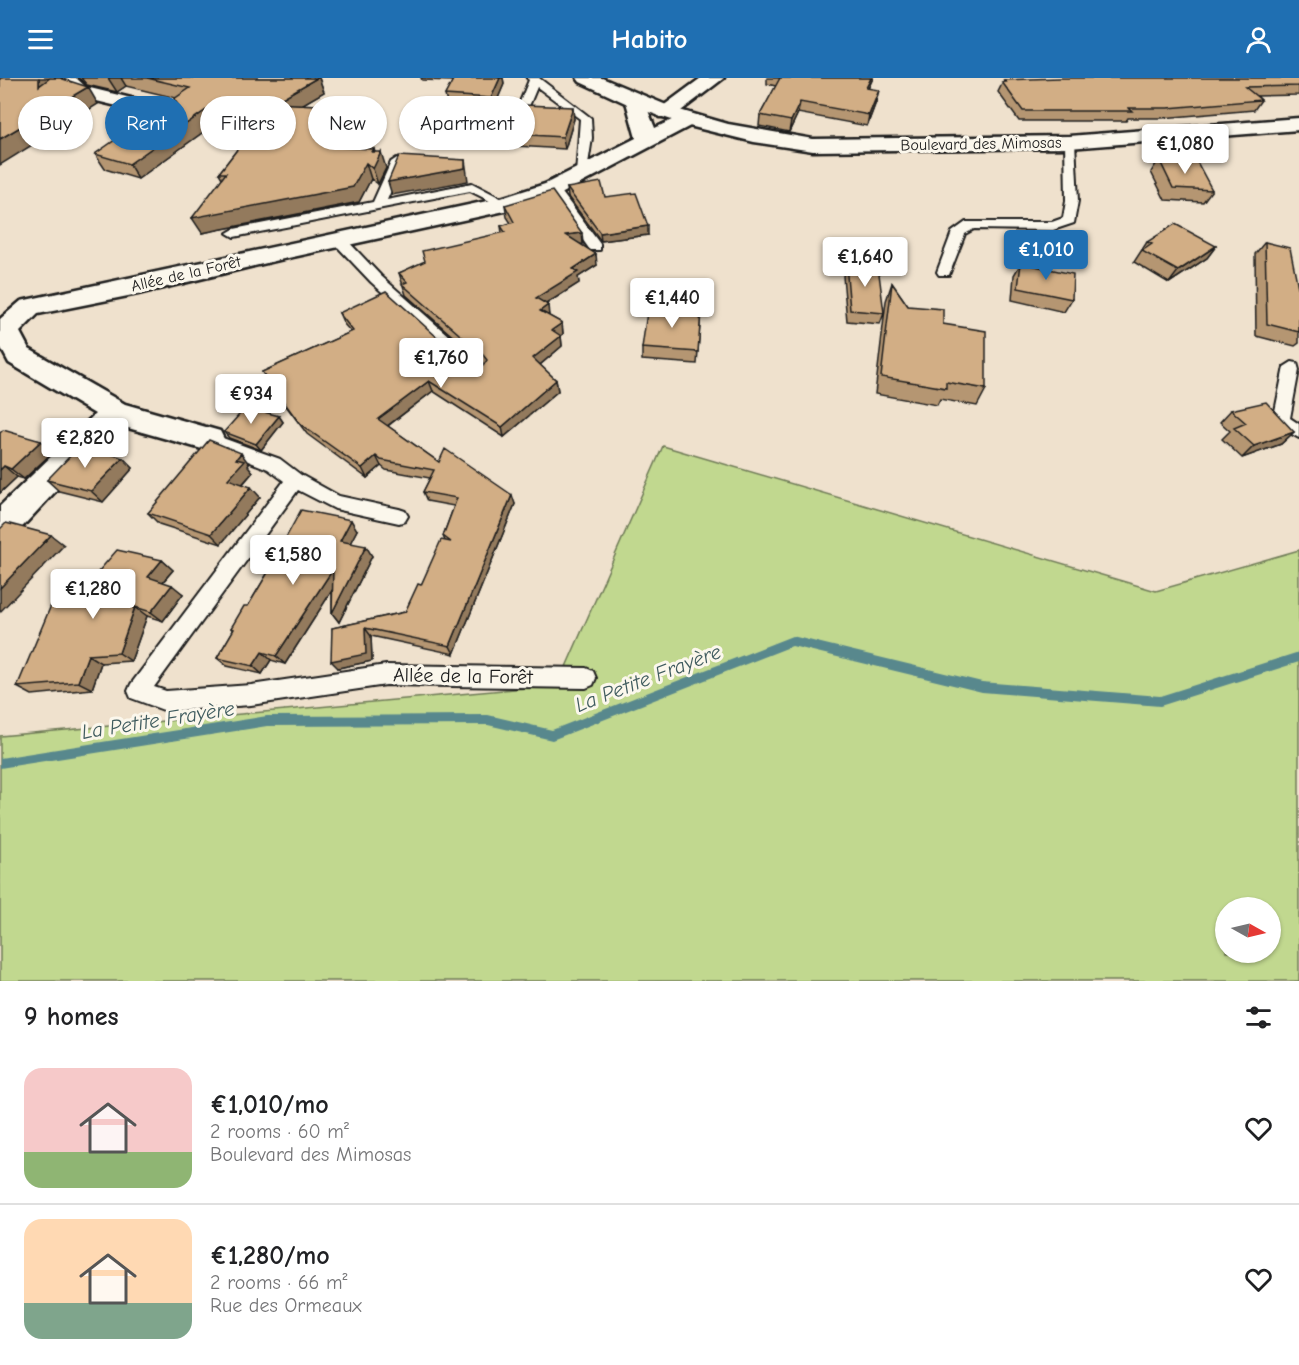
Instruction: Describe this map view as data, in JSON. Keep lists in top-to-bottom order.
{
  "streets": {
    "street": ["Boulevard des Mimosas", "Allée de la Forêt"]
  },
  "crossings": [
    ["Boulevard des Mimosas", "Allée de la Forêt"]
  ],
  "water": ["La Petite Frayère"],
  "north": "right",
  "page": {
    "header": "Habito",
    "chip": [
      "Buy",
      "Rent",
      "Filters",
      "New",
      "Apartment"
    ],
    "price": [
      "€1,080",
      "€1,010",
      "€1,640",
      "€1,440",
      "€1,760",
      "€934",
      "€2,820",
      "€1,580",
      "€1,280"
    ],
    "heading": "9 homes",
    "list": [
      {
        "name": "€1,010/mo",
        "note": "2 rooms · 60 m² · Boulevard des Mimosas"
      },
      {
        "name": "€1,280/mo",
        "note": "2 rooms · 66 m² · Rue des Ormeaux"
      }
    ]
  }
}
